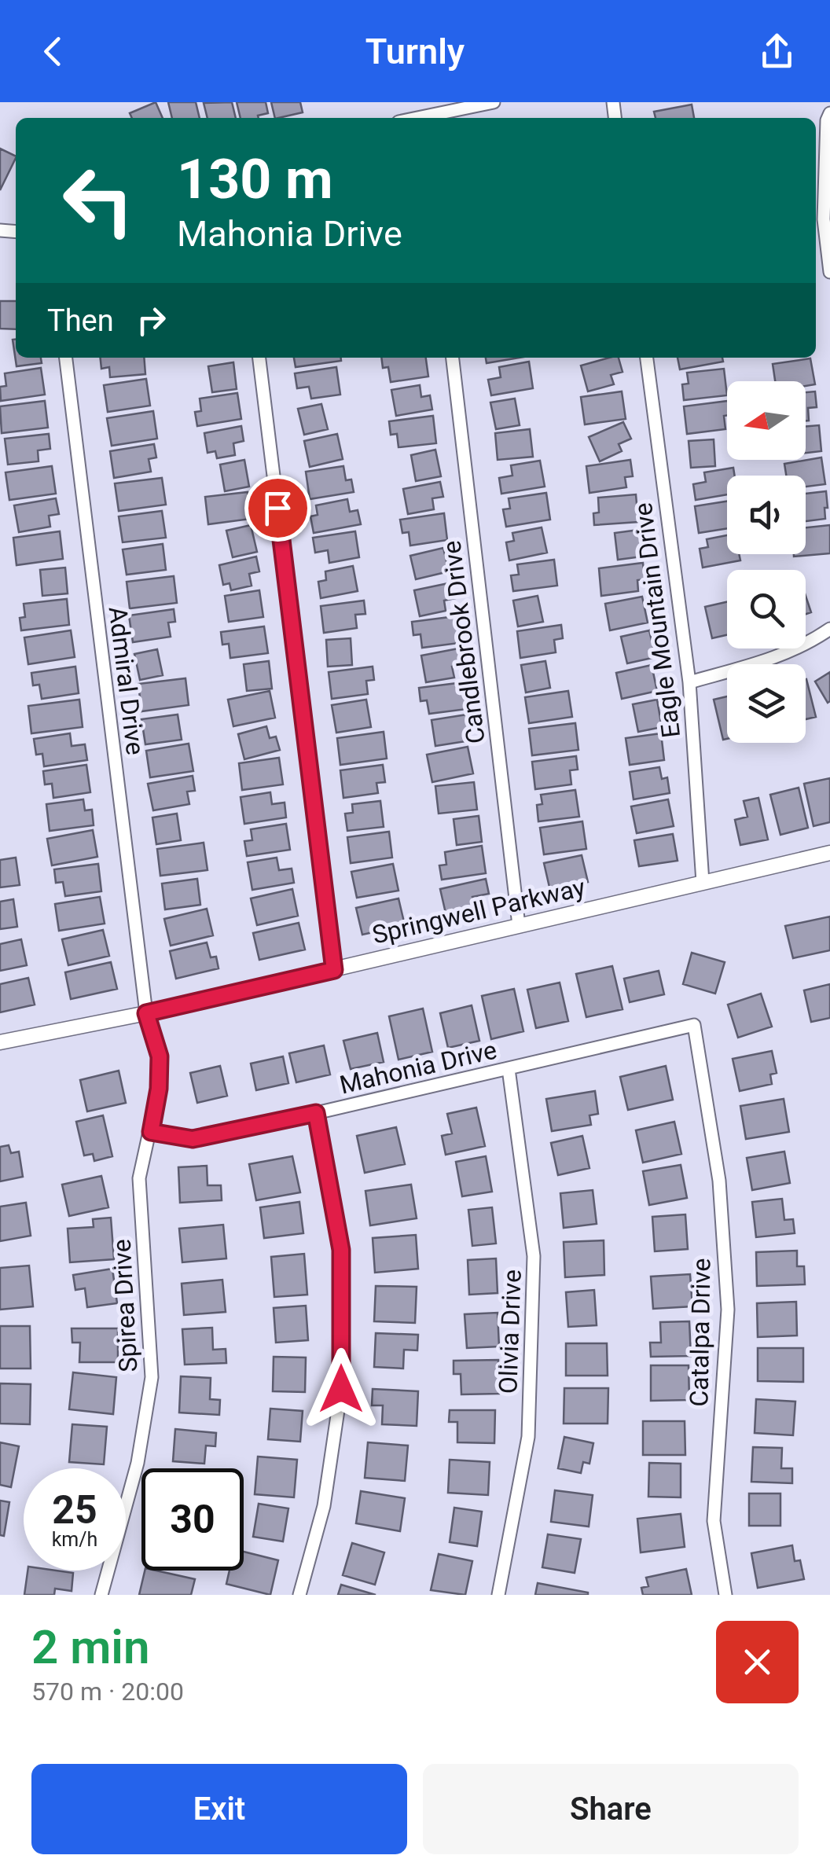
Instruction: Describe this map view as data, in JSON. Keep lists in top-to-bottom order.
{
  "streets": {
    "street": [
      "Eagle Mountain Drive",
      "Candlebrook Drive",
      "Admiral Drive",
      "Springwell Parkway",
      "Mahonia Drive",
      "Spirea Drive",
      "Olivia Drive",
      "Catalpa Drive"
    ]
  },
  "crossings": [
    ["Eagle Mountain Drive", "Springwell Parkway"],
    ["Candlebrook Drive", "Springwell Parkway"],
    ["Admiral Drive", "Springwell Parkway"],
    ["Admiral Drive", "Spirea Drive"],
    ["Springwell Parkway", "Spirea Drive"],
    ["Mahonia Drive", "Spirea Drive"],
    ["Mahonia Drive", "Olivia Drive"],
    ["Mahonia Drive", "Catalpa Drive"]
  ],
  "north": "left",
  "page": {
    "header": "Turnly",
    "turn": ["130 m", "Mahonia Drive"],
    "then": "Then",
    "speed": "25 km/h",
    "limit": "30",
    "heading": ["2 min", "570 m · 20:00"],
    "buttons": ["Exit", "Share"]
  }
}
